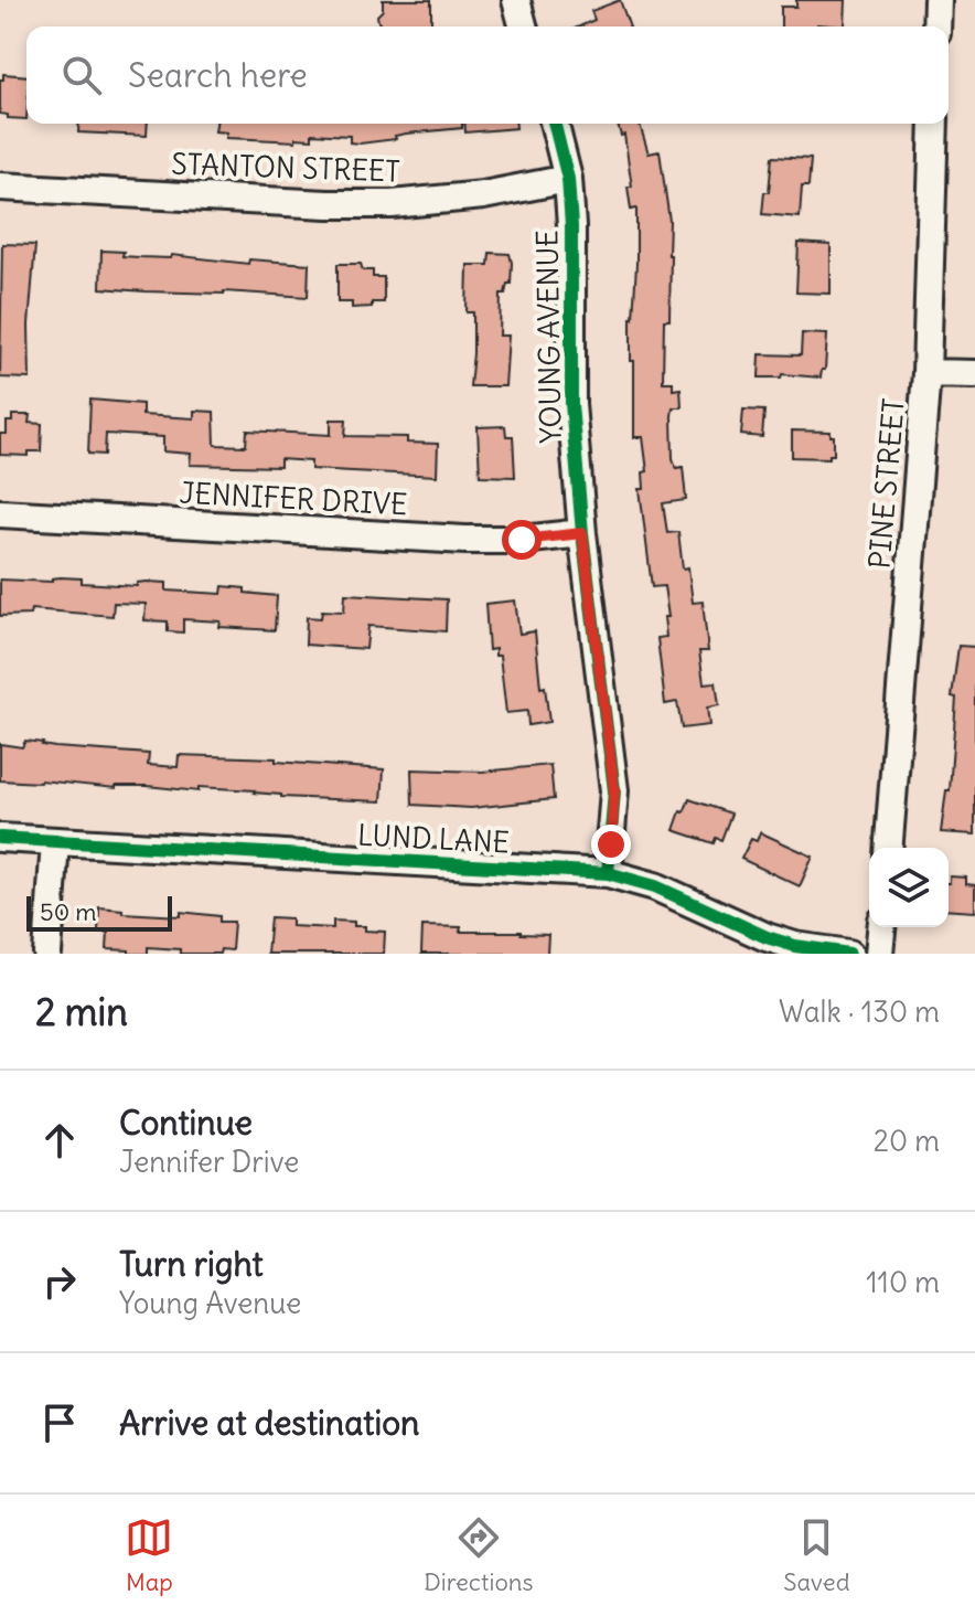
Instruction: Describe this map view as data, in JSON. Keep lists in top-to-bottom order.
{
  "streets": {
    "street": [
      "STANTON STREET",
      "YOUNG AVENUE",
      "PINE STREET",
      "JENNIFER DRIVE",
      "LUND LANE"
    ]
  },
  "crossings": [
    ["STANTON STREET", "YOUNG AVENUE"],
    ["YOUNG AVENUE", "JENNIFER DRIVE"],
    ["YOUNG AVENUE", "LUND LANE"]
  ],
  "scale_bar": "50 m",
  "page": {
    "search": "Search here",
    "scale": "50 m",
    "heading": ["2 min", "Walk · 130 m"],
    "list": [
      ["Continue", "Jennifer Drive", "20 m"],
      ["Turn right", "Young Avenue", "110 m"],
      "Arrive at destination"
    ],
    "nav": ["Map", "Directions", "Saved"]
  }
}
